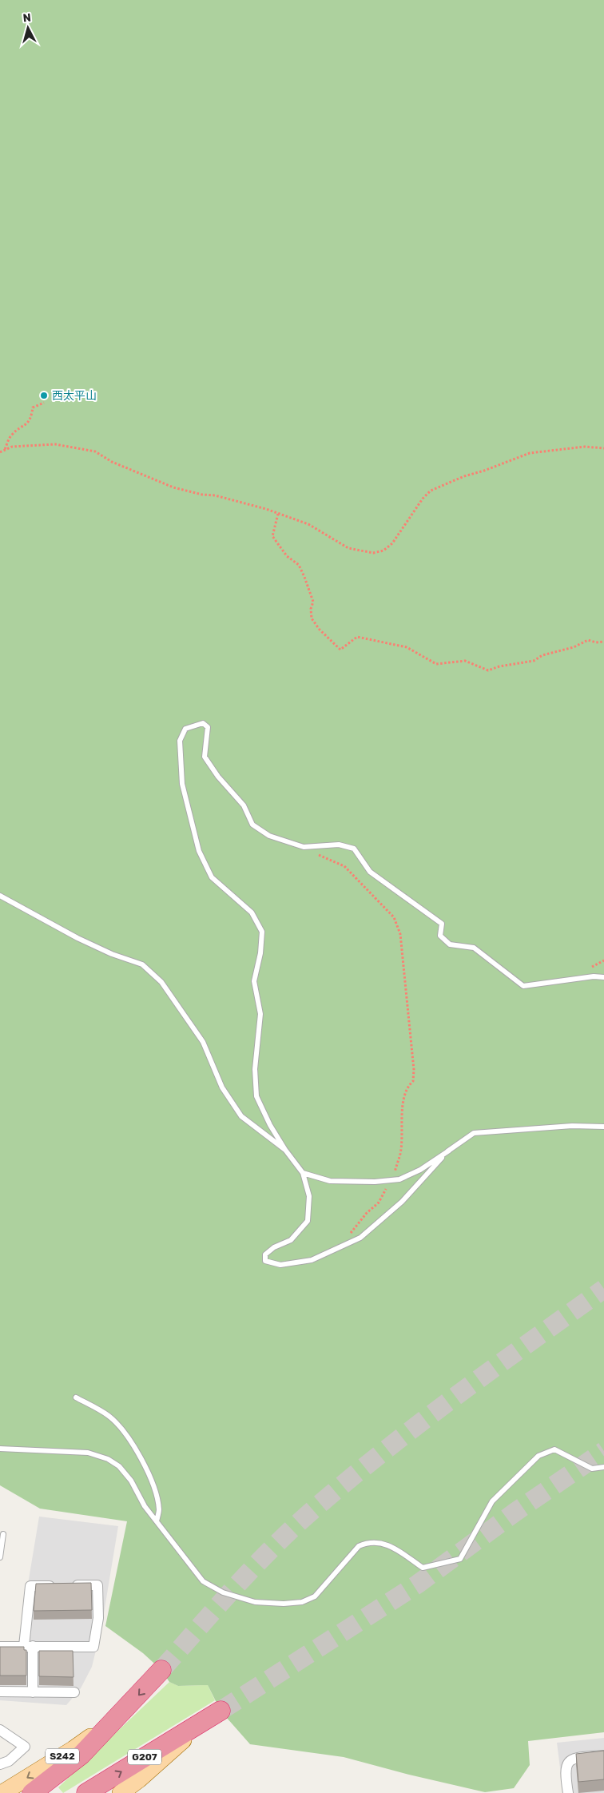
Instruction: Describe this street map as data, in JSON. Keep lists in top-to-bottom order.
{
  "streets": {
    "highway": ["G207"],
    "main road": ["S242"]
  },
  "places": ["西太平山"],
  "north": "top"
}
